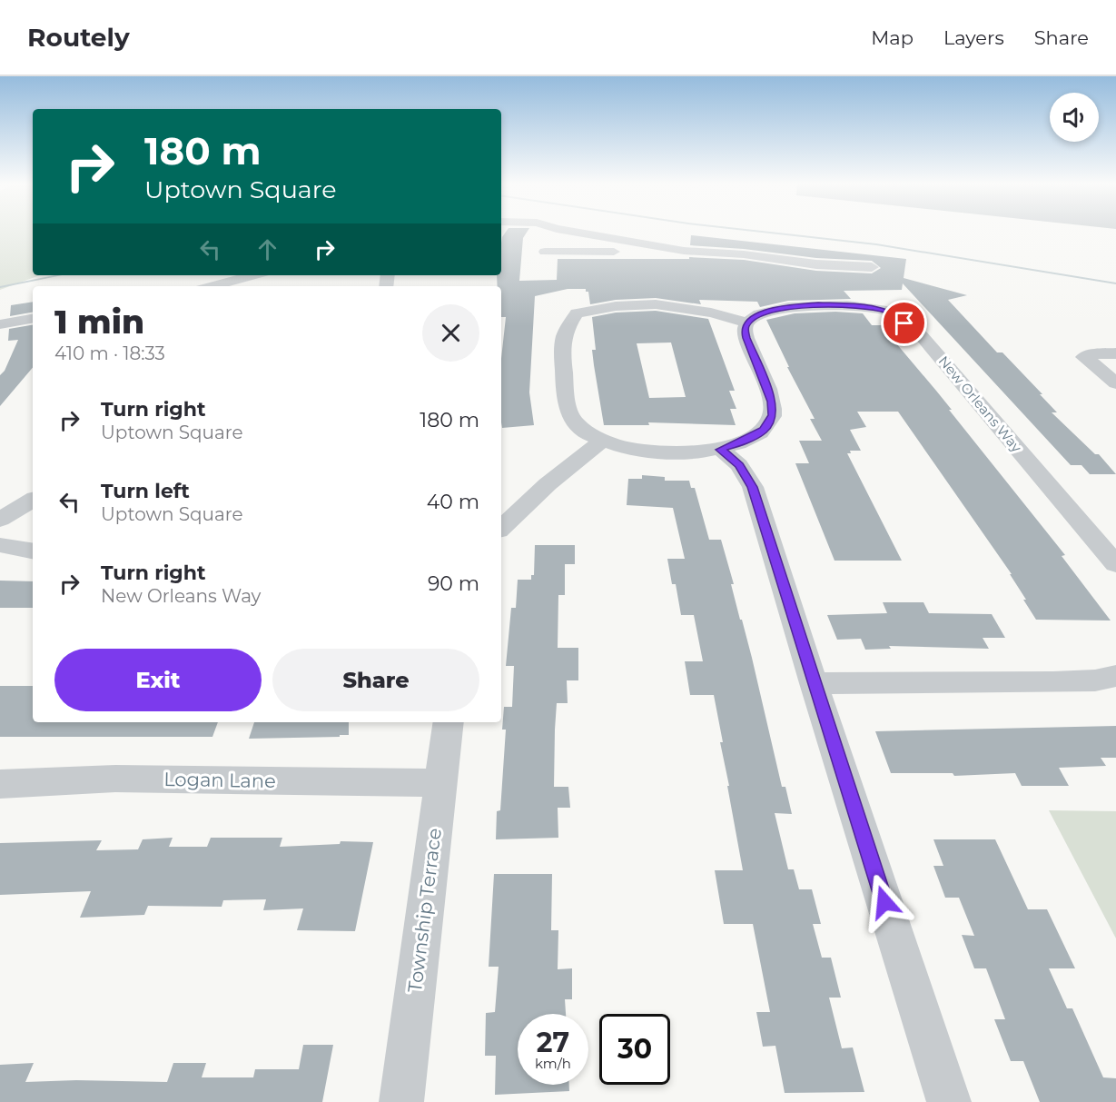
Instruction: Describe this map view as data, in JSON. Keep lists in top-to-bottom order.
{
  "streets": {
    "street": ["New Orleans Way", "Logan Lane", "Township Terrace"]
  },
  "crossings": [
    ["Logan Lane", "Township Terrace"]
  ],
  "page": {
    "header": "Routely",
    "nav": ["Map", "Layers", "Share"],
    "turn": ["180 m", "Uptown Square"],
    "heading": ["1 min", "410 m · 18:33"],
    "list": [
      {
        "name": "Turn right",
        "note": "Uptown Square",
        "value": "180 m"
      },
      {
        "name": "Turn left",
        "note": "Uptown Square",
        "value": "40 m"
      },
      {
        "name": "Turn right",
        "note": "New Orleans Way",
        "value": "90 m"
      }
    ],
    "buttons": ["Exit", "Share"],
    "speed": "27 km/h",
    "limit": "30"
  }
}
